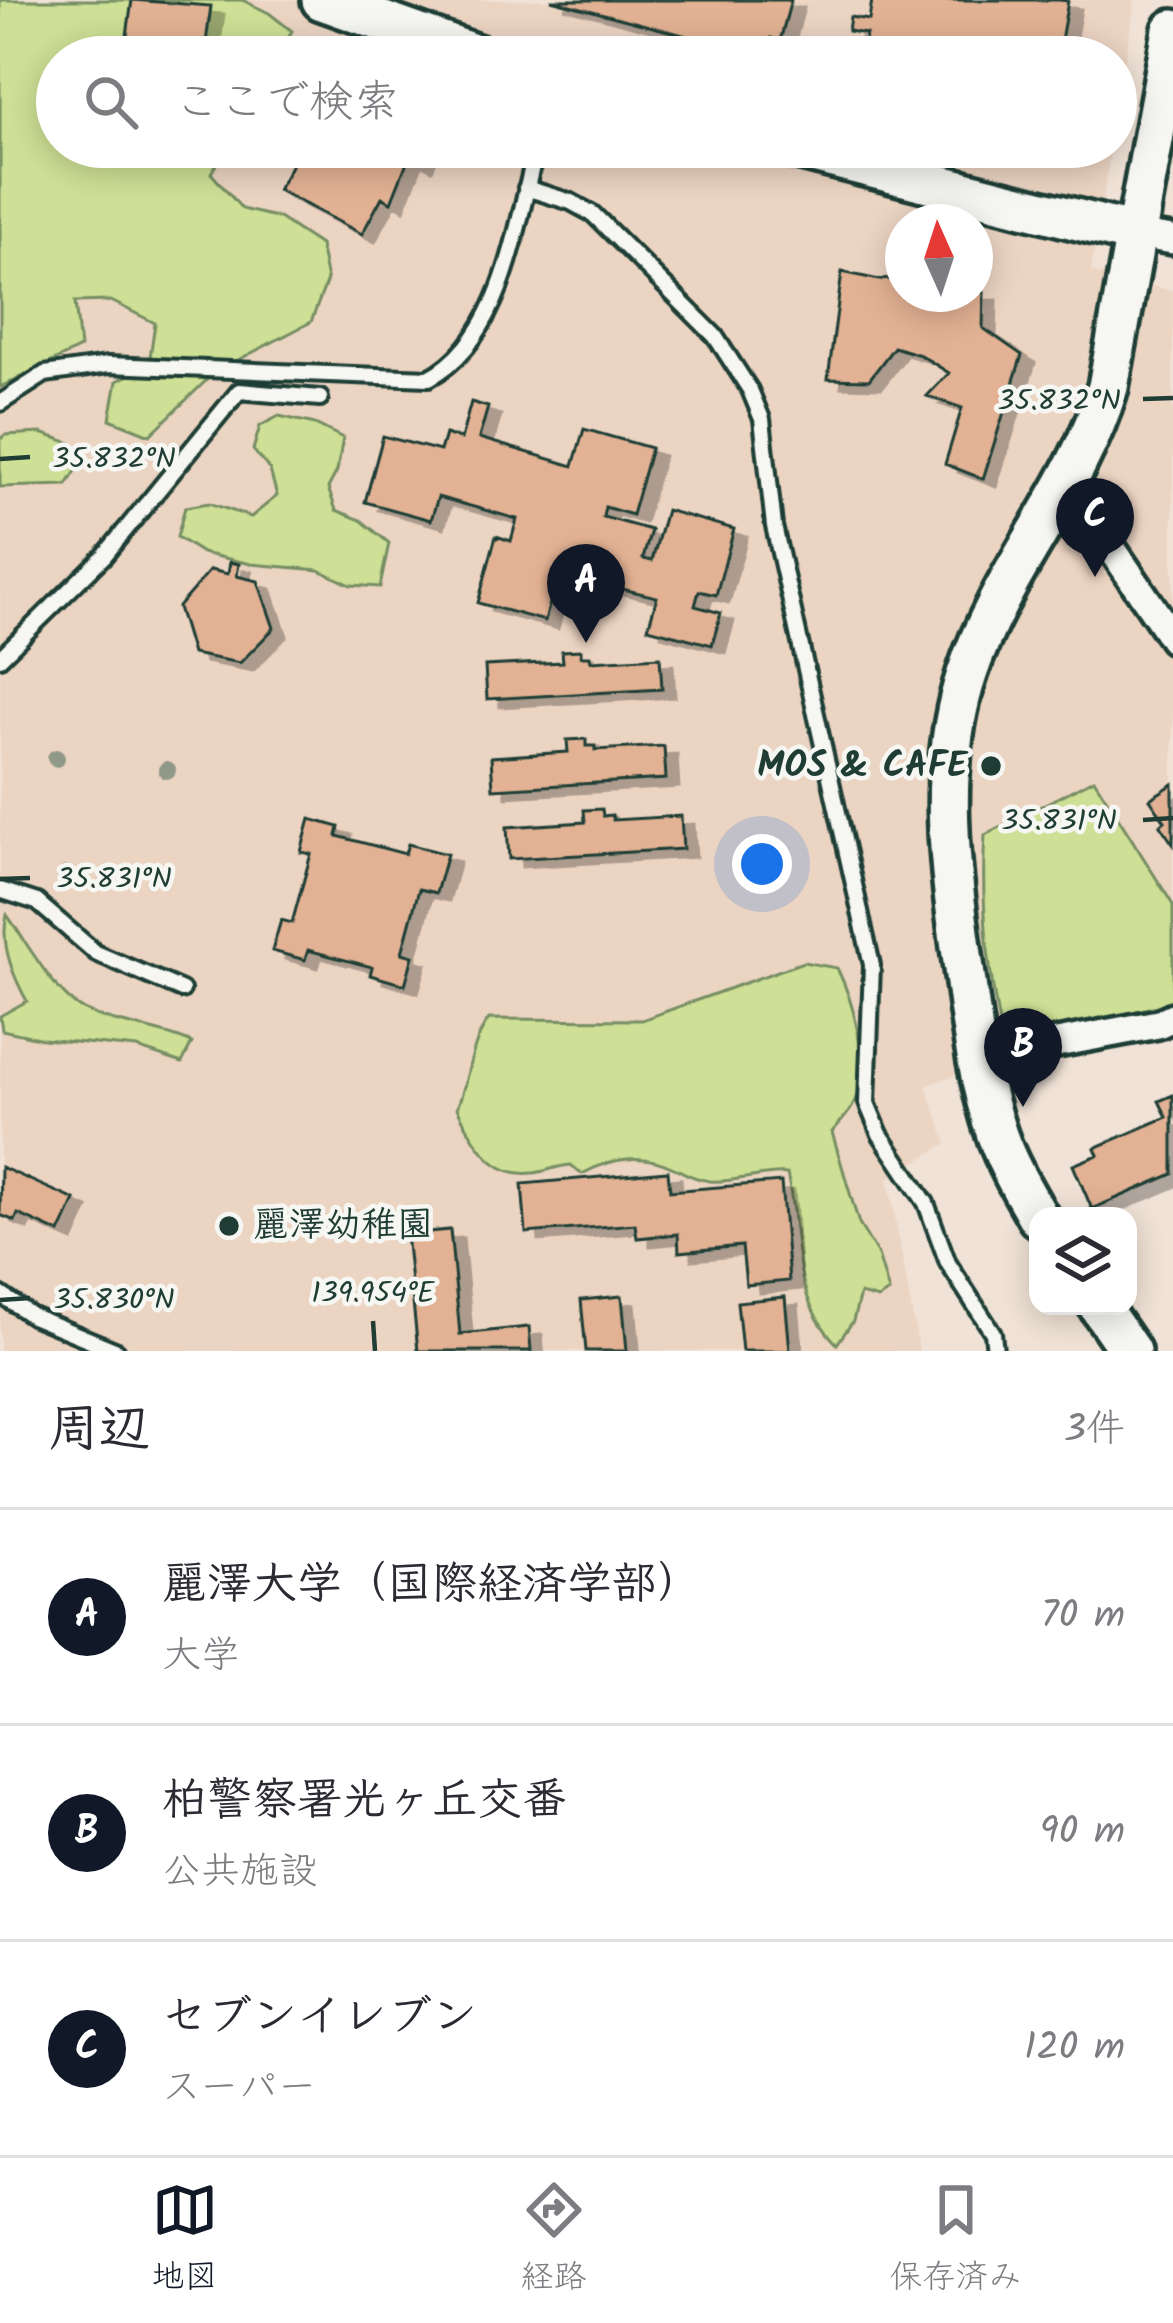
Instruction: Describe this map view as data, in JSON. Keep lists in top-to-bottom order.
{
  "places": ["MOS & CAFE", "麗澤幼稚園"],
  "north": "top",
  "page": {
    "search": "ここで検索",
    "pins": ["C", "A", "B"],
    "heading": ["周辺", "3件"],
    "list": [
      {
        "mark": "A",
        "name": "麗澤大学（国際経済学部）",
        "note": "大学",
        "value": "70 m"
      },
      {
        "mark": "B",
        "name": "柏警察署光ヶ丘交番",
        "note": "公共施設",
        "value": "90 m"
      },
      {
        "mark": "C",
        "name": "セブンイレブン",
        "note": "スーパー",
        "value": "120 m"
      }
    ],
    "nav": ["地図", "経路", "保存済み"]
  },
  "coordinates": [
    "35.832°N",
    "35.831°N",
    "139.954°E",
    "35.830°N"
  ]
}
